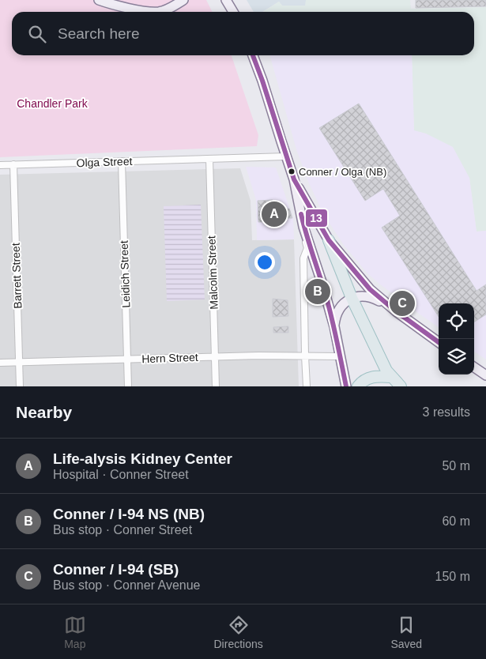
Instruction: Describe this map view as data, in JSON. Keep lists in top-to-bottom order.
{
  "streets": {
    "street": [
      "Olga Street",
      "Malcolm Street",
      "Leidich Street",
      "Barrett Street",
      "Hern Street"
    ]
  },
  "crossings": [
    ["Olga Street", "Malcolm Street"],
    ["Olga Street", "Leidich Street"],
    ["Olga Street", "Barrett Street"],
    ["Malcolm Street", "Hern Street"],
    ["Leidich Street", "Hern Street"],
    ["Barrett Street", "Hern Street"]
  ],
  "parks": ["Chandler Park"],
  "places": ["Conner / Olga (NB)"],
  "lines": ["transit line 13"],
  "page": {
    "search": "Search here",
    "pins": ["A", "B", "C"],
    "heading": ["Nearby", "3 results"],
    "list": [
      {
        "mark": "A",
        "name": "Life-alysis Kidney Center",
        "note": "Hospital · Conner Street",
        "value": "50 m"
      },
      {
        "mark": "B",
        "name": "Conner / I-94 NS (NB)",
        "note": "Bus stop · Conner Street",
        "value": "60 m"
      },
      {
        "mark": "C",
        "name": "Conner / I-94 (SB)",
        "note": "Bus stop · Conner Avenue",
        "value": "150 m"
      }
    ],
    "nav": ["Map", "Directions", "Saved"]
  }
}
